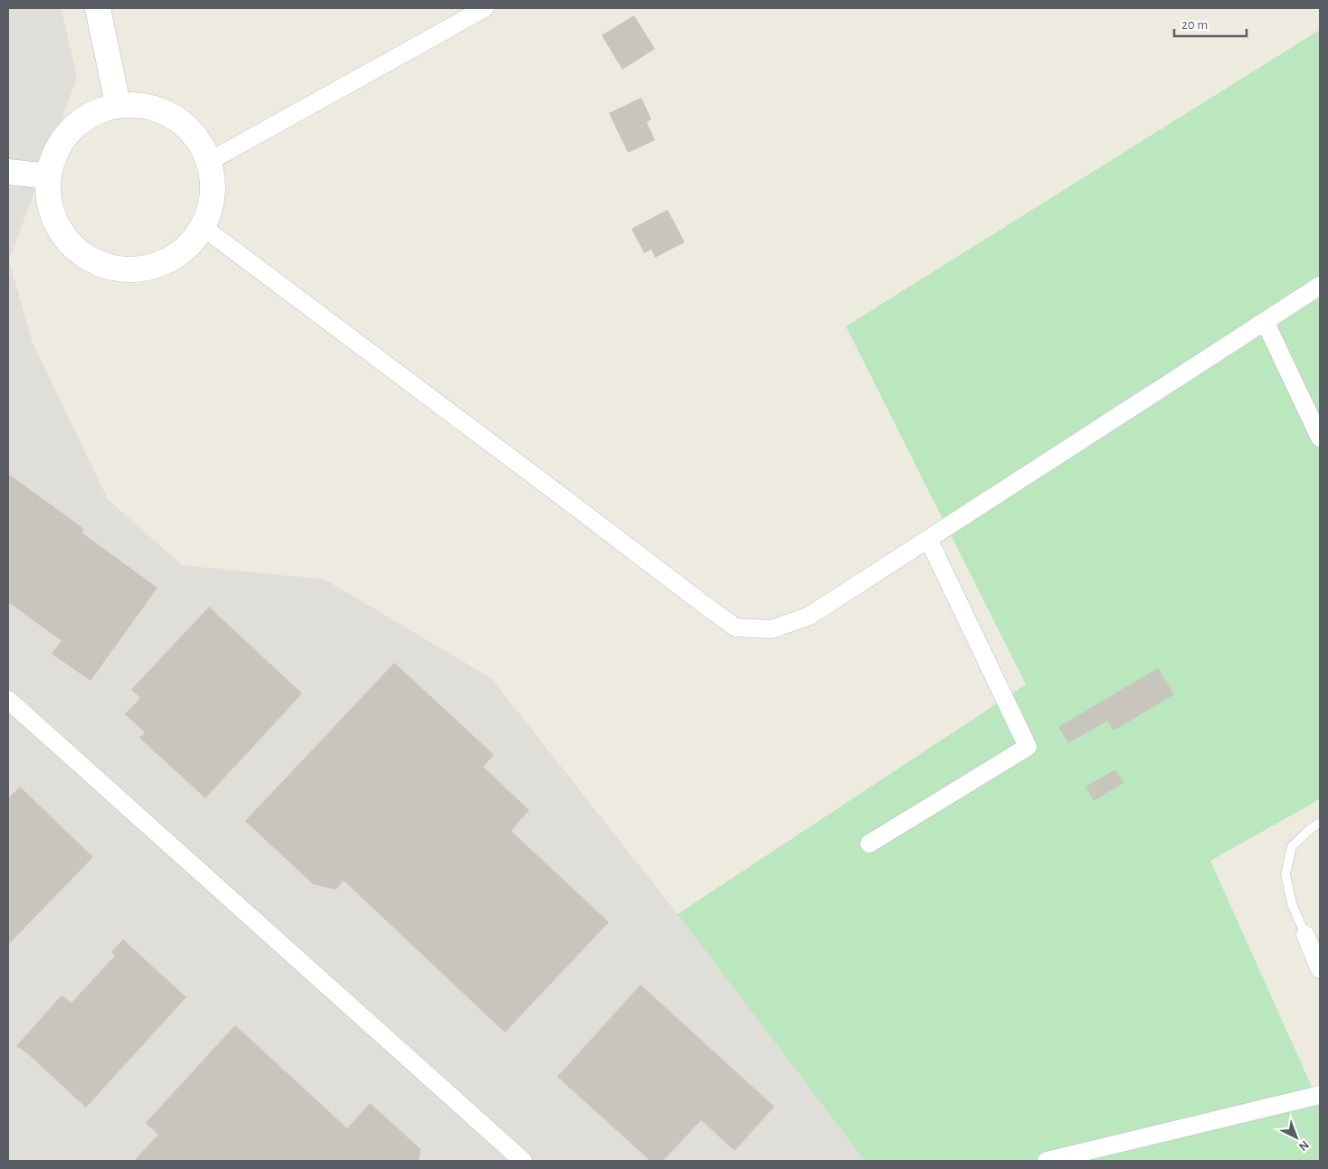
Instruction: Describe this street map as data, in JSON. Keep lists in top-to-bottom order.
{
  "scale_bar": "20 m",
  "north": "bottom right"
}
